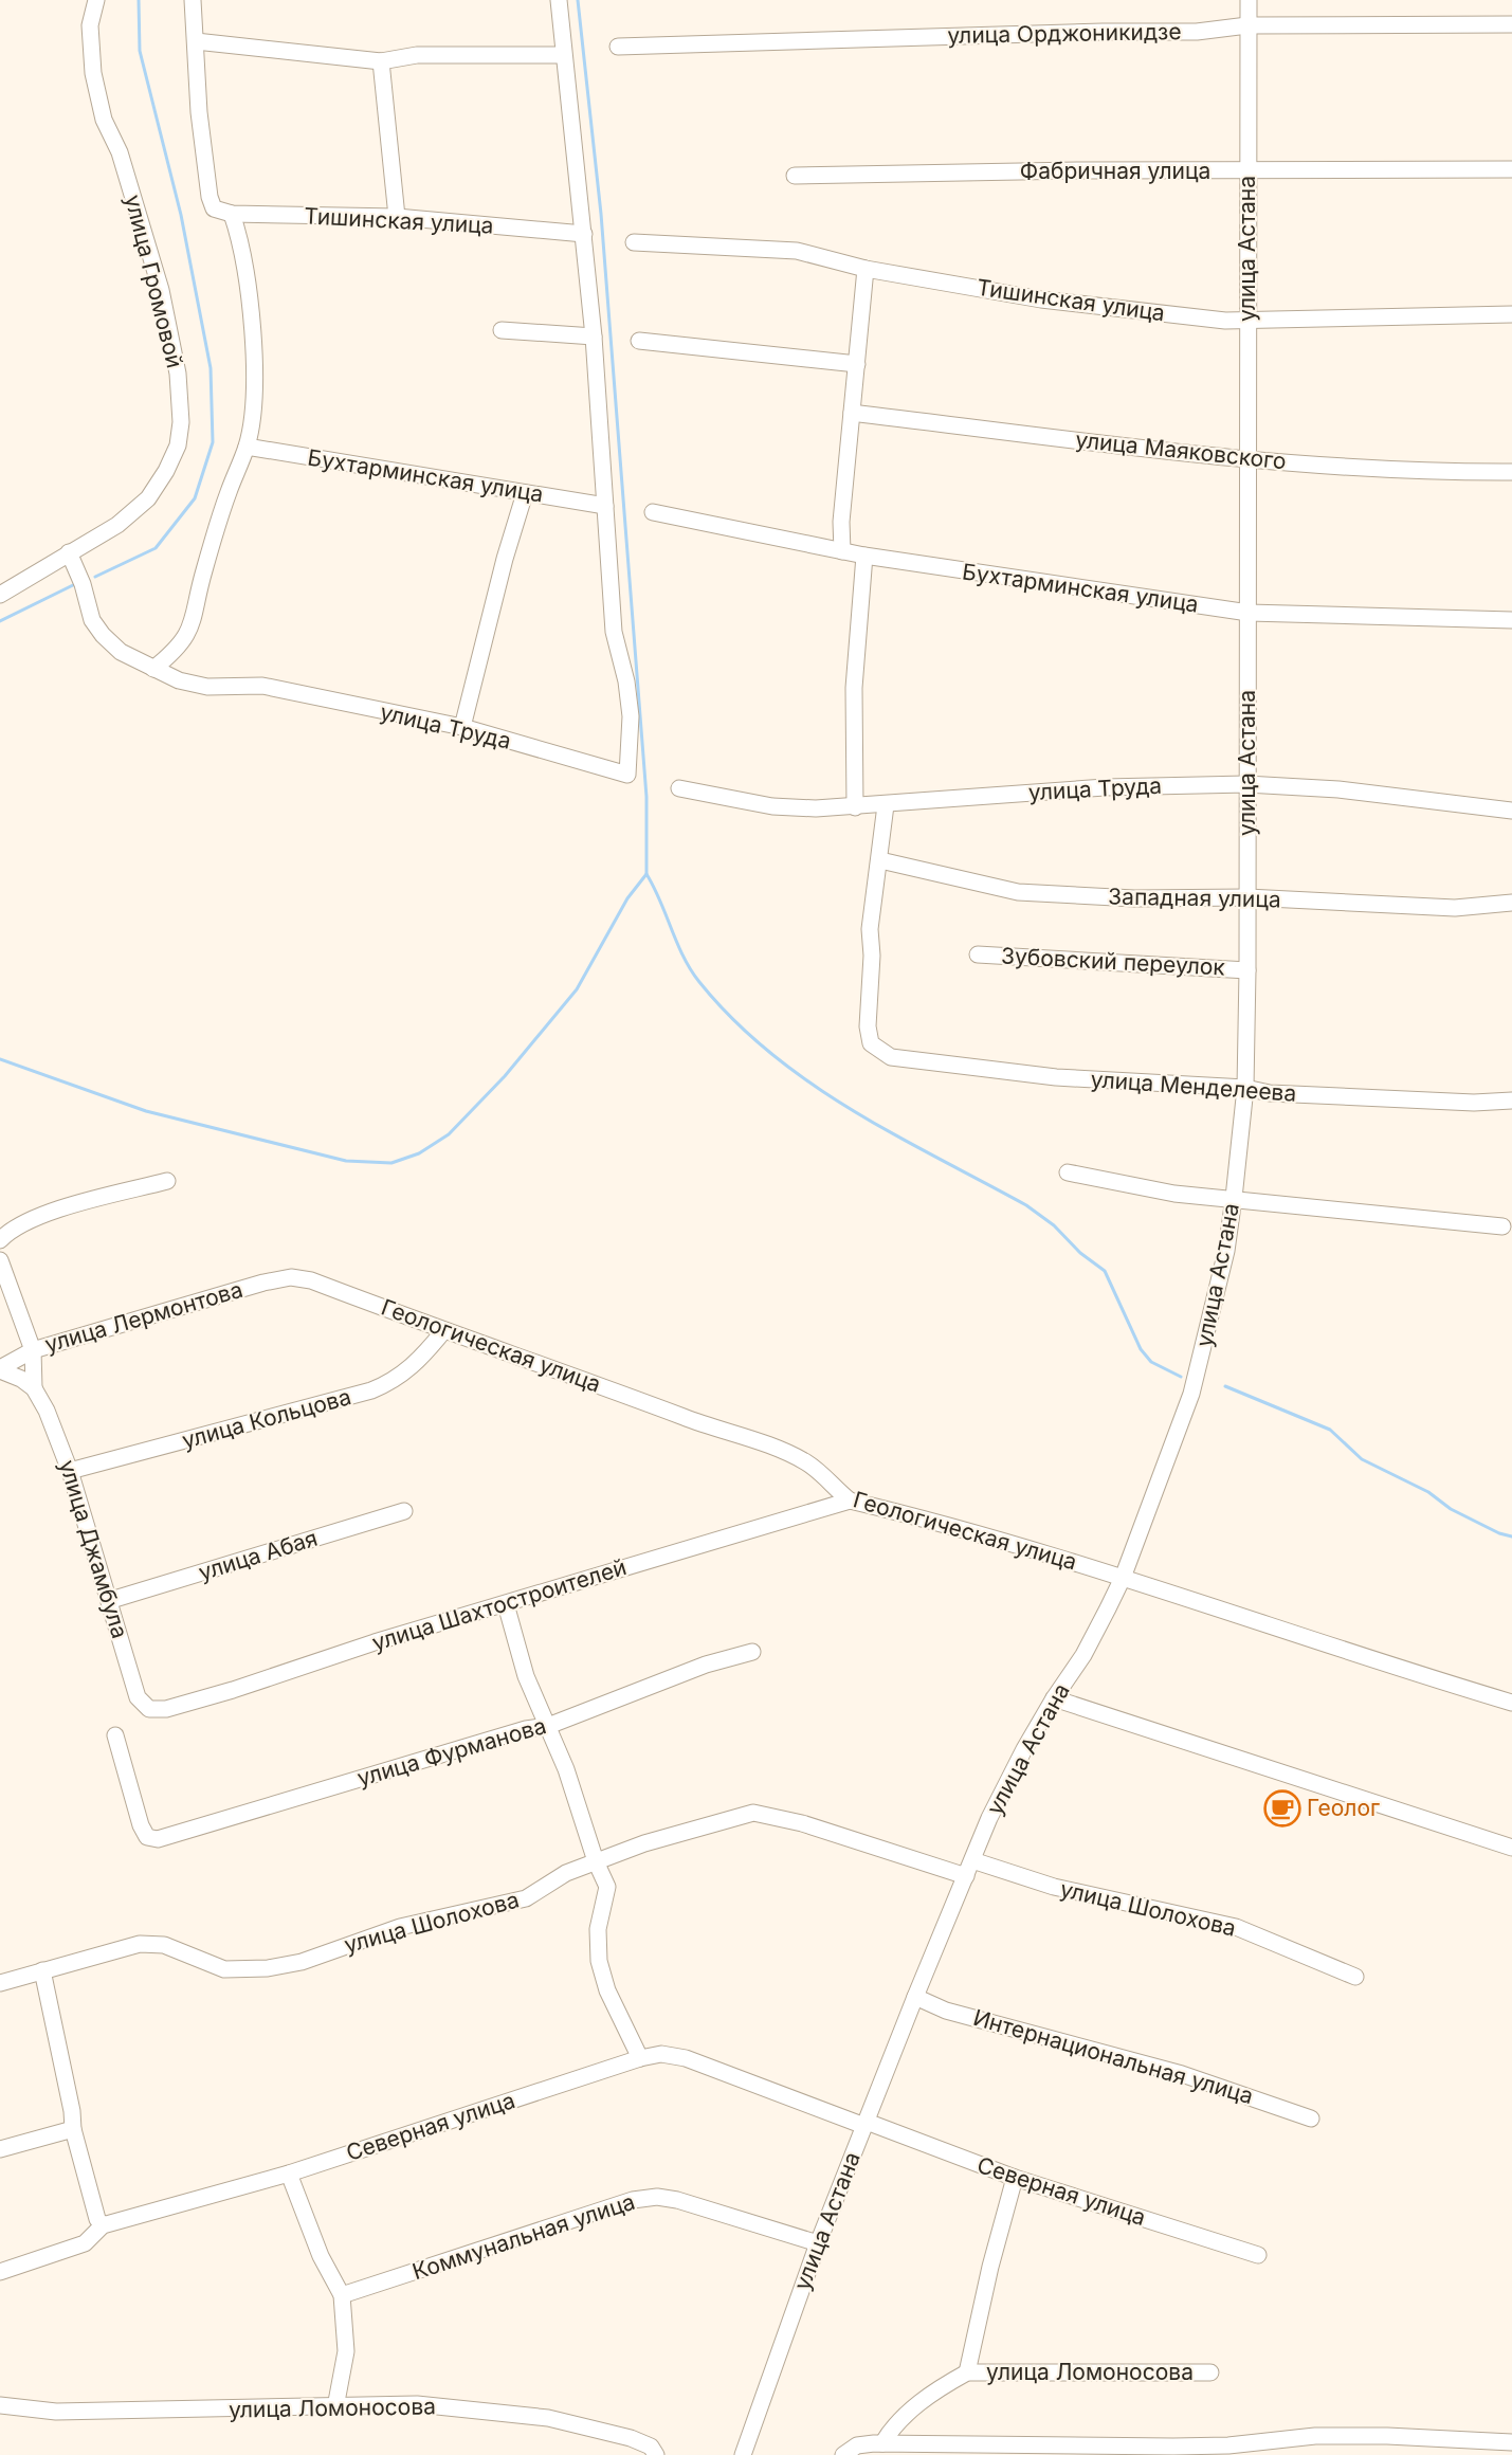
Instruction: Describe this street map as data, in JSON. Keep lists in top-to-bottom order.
{
  "streets": {
    "street": [
      "улица Орджоникидзе",
      "Фабричная улица",
      "Тишинская улица",
      "улица Астана",
      "улица Громовой",
      "улица Маяковского",
      "Бухтарминская улица",
      "улица Труда",
      "Западная улица",
      "Зубовский переулок",
      "улица Менделеева",
      "улица Лермонтова",
      "Геологическая улица",
      "улица Кольцова",
      "улица Джамбула",
      "улица Абая",
      "улица Шахтостроителей",
      "улица Фурманова",
      "улица Шолохова",
      "Интернациональная улица",
      "Северная улица",
      "Коммунальная улица",
      "улица Ломоносова"
    ]
  },
  "crossings": [
    ["улица Орджоникидзе", "улица Астана"],
    ["Фабричная улица", "улица Астана"],
    ["Тишинская улица", "улица Астана"],
    ["улица Астана", "улица Маяковского"],
    ["улица Астана", "Бухтарминская улица"],
    ["улица Астана", "улица Труда"],
    ["улица Астана", "Западная улица"],
    ["улица Астана", "Зубовский переулок"],
    ["улица Астана", "улица Менделеева"],
    ["улица Астана", "Геологическая улица"],
    ["улица Астана", "улица Шолохова"],
    ["улица Астана", "Интернациональная улица"],
    ["улица Астана", "Северная улица"],
    ["улица Астана", "Коммунальная улица"],
    ["улица Громовой", "улица Труда"],
    ["Бухтарминская улица", "улица Труда"],
    ["Западная улица", "улица Менделеева"],
    ["улица Лермонтова", "Геологическая улица"],
    ["улица Лермонтова", "улица Джамбула"],
    ["Геологическая улица", "улица Кольцова"],
    ["Геологическая улица", "улица Шахтостроителей"],
    ["улица Кольцова", "улица Джамбула"],
    ["улица Джамбула", "улица Абая"],
    ["улица Джамбула", "улица Шахтостроителей"]
  ],
  "places": {
    "cafe": ["Геолог"]
  }
}
